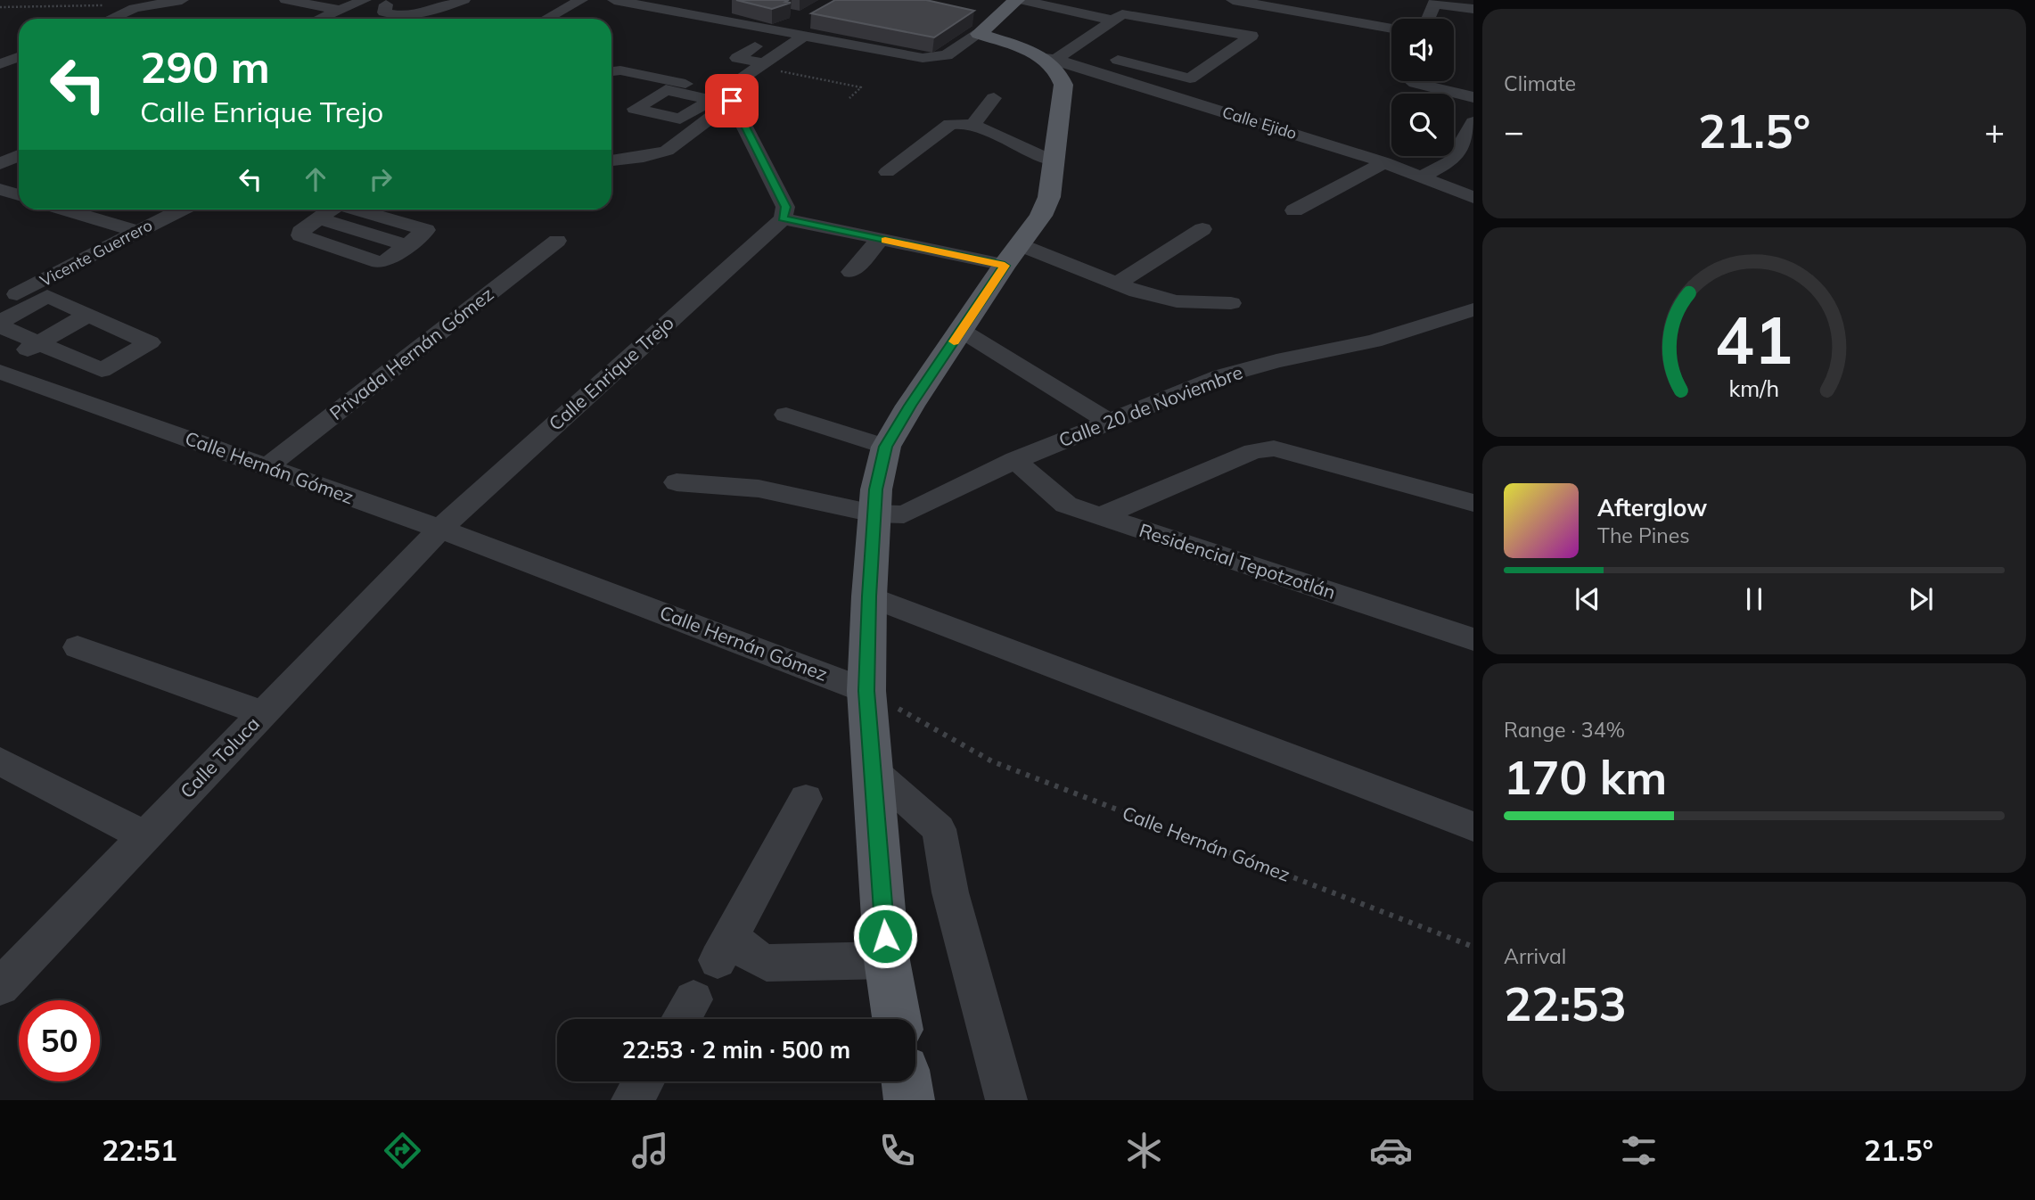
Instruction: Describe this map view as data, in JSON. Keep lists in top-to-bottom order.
{
  "streets": {
    "street": [
      "Calle Ejido",
      "Vicente Guerrero",
      "Privada Hernán Gómez",
      "Calle Enrique Trejo",
      "Calle 20 de Noviembre",
      "Calle Hernán Gómez",
      "Residencial Tepotzotlán",
      "Calle Toluca"
    ]
  },
  "crossings": [
    ["Privada Hernán Gómez", "Calle Hernán Gómez"],
    ["Calle Enrique Trejo", "Calle Hernán Gómez"],
    ["Calle Enrique Trejo", "Calle Toluca"],
    ["Calle 20 de Noviembre", "Residencial Tepotzotlán"],
    ["Calle Hernán Gómez", "Calle Toluca"]
  ],
  "page": {
    "tile": [
      "Climate",
      ["Range · 34%", "170 km"],
      ["Arrival", "22:53"]
    ],
    "turn": ["290 m", "Calle Enrique Trejo"],
    "heat": ["−", "21.5°", "+"],
    "song": ["Afterglow", "The Pines"],
    "limit": "50",
    "trip": "22:53 · 2 min · 500 m",
    "tabs": ["22:51", "21.5°"],
    "gauge": ["41", "km/h"]
  }
}
